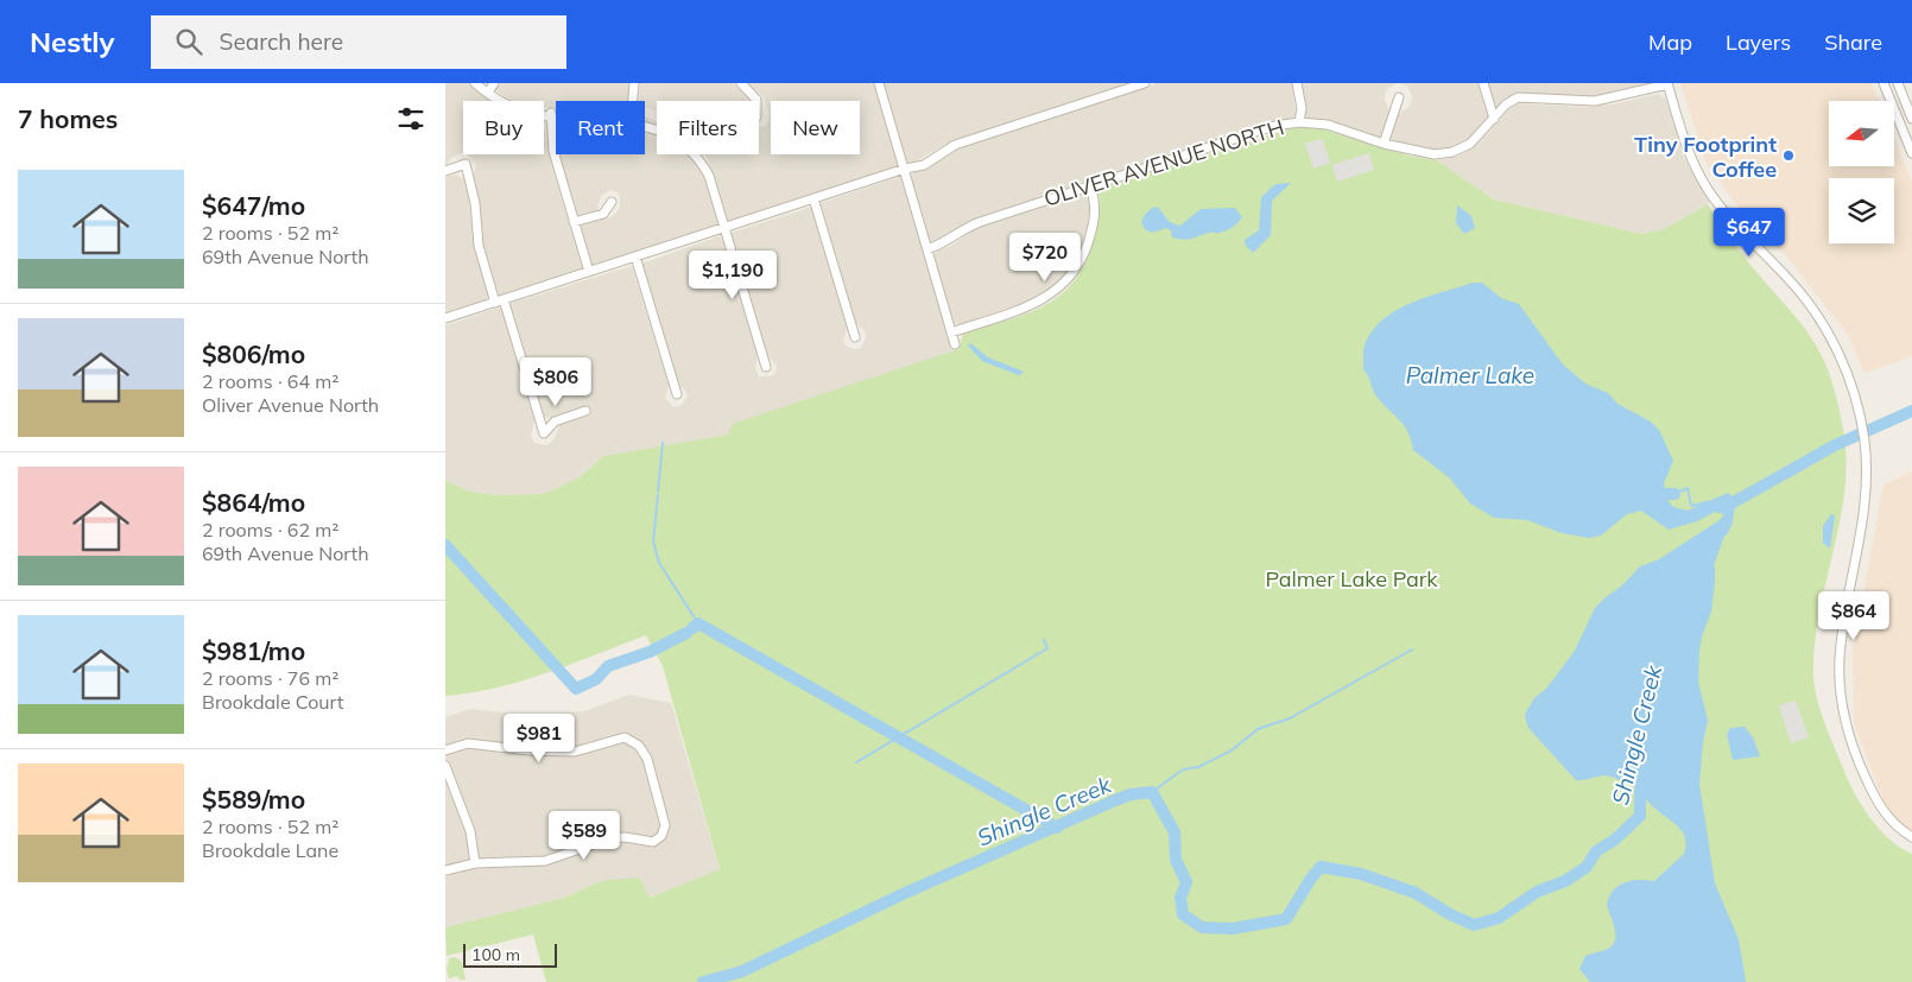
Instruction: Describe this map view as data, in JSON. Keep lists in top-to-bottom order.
{
  "streets": {
    "street": ["OLIVER AVENUE NORTH"]
  },
  "water": ["Palmer Lake", "Shingle Creek"],
  "parks": ["Palmer Lake Park"],
  "places": ["Tiny Footprint Coffee"],
  "scale_bar": "100 m",
  "north": "left",
  "page": {
    "header": "Nestly",
    "search": "Search here",
    "nav": ["Map", "Layers", "Share"],
    "heading": "7 homes",
    "chip": [
      "Buy",
      "Rent",
      "Filters",
      "New"
    ],
    "list": [
      {
        "name": "$647/mo",
        "note": "2 rooms · 52 m² · 69th Avenue North"
      },
      {
        "name": "$806/mo",
        "note": "2 rooms · 64 m² · Oliver Avenue North"
      },
      {
        "name": "$864/mo",
        "note": "2 rooms · 62 m² · 69th Avenue North"
      },
      {
        "name": "$981/mo",
        "note": "2 rooms · 76 m² · Brookdale Court"
      },
      {
        "name": "$589/mo",
        "note": "2 rooms · 52 m² · Brookdale Lane"
      }
    ],
    "price": [
      "$647",
      "$720",
      "$1,190",
      "$806",
      "$864",
      "$981",
      "$589"
    ],
    "scale": "100 m"
  }
}
